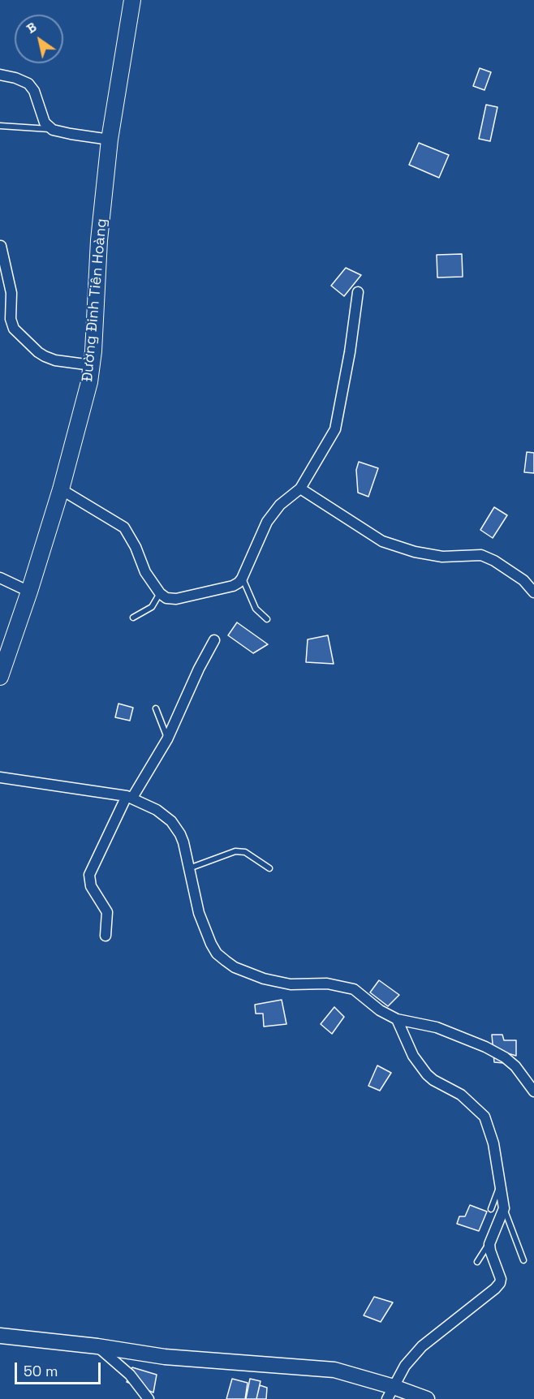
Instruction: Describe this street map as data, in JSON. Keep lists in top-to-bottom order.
{
  "streets": {
    "main road": ["Đường Đinh Tiên Hoàng"]
  },
  "scale_bar": "50 m",
  "north": "top left"
}
